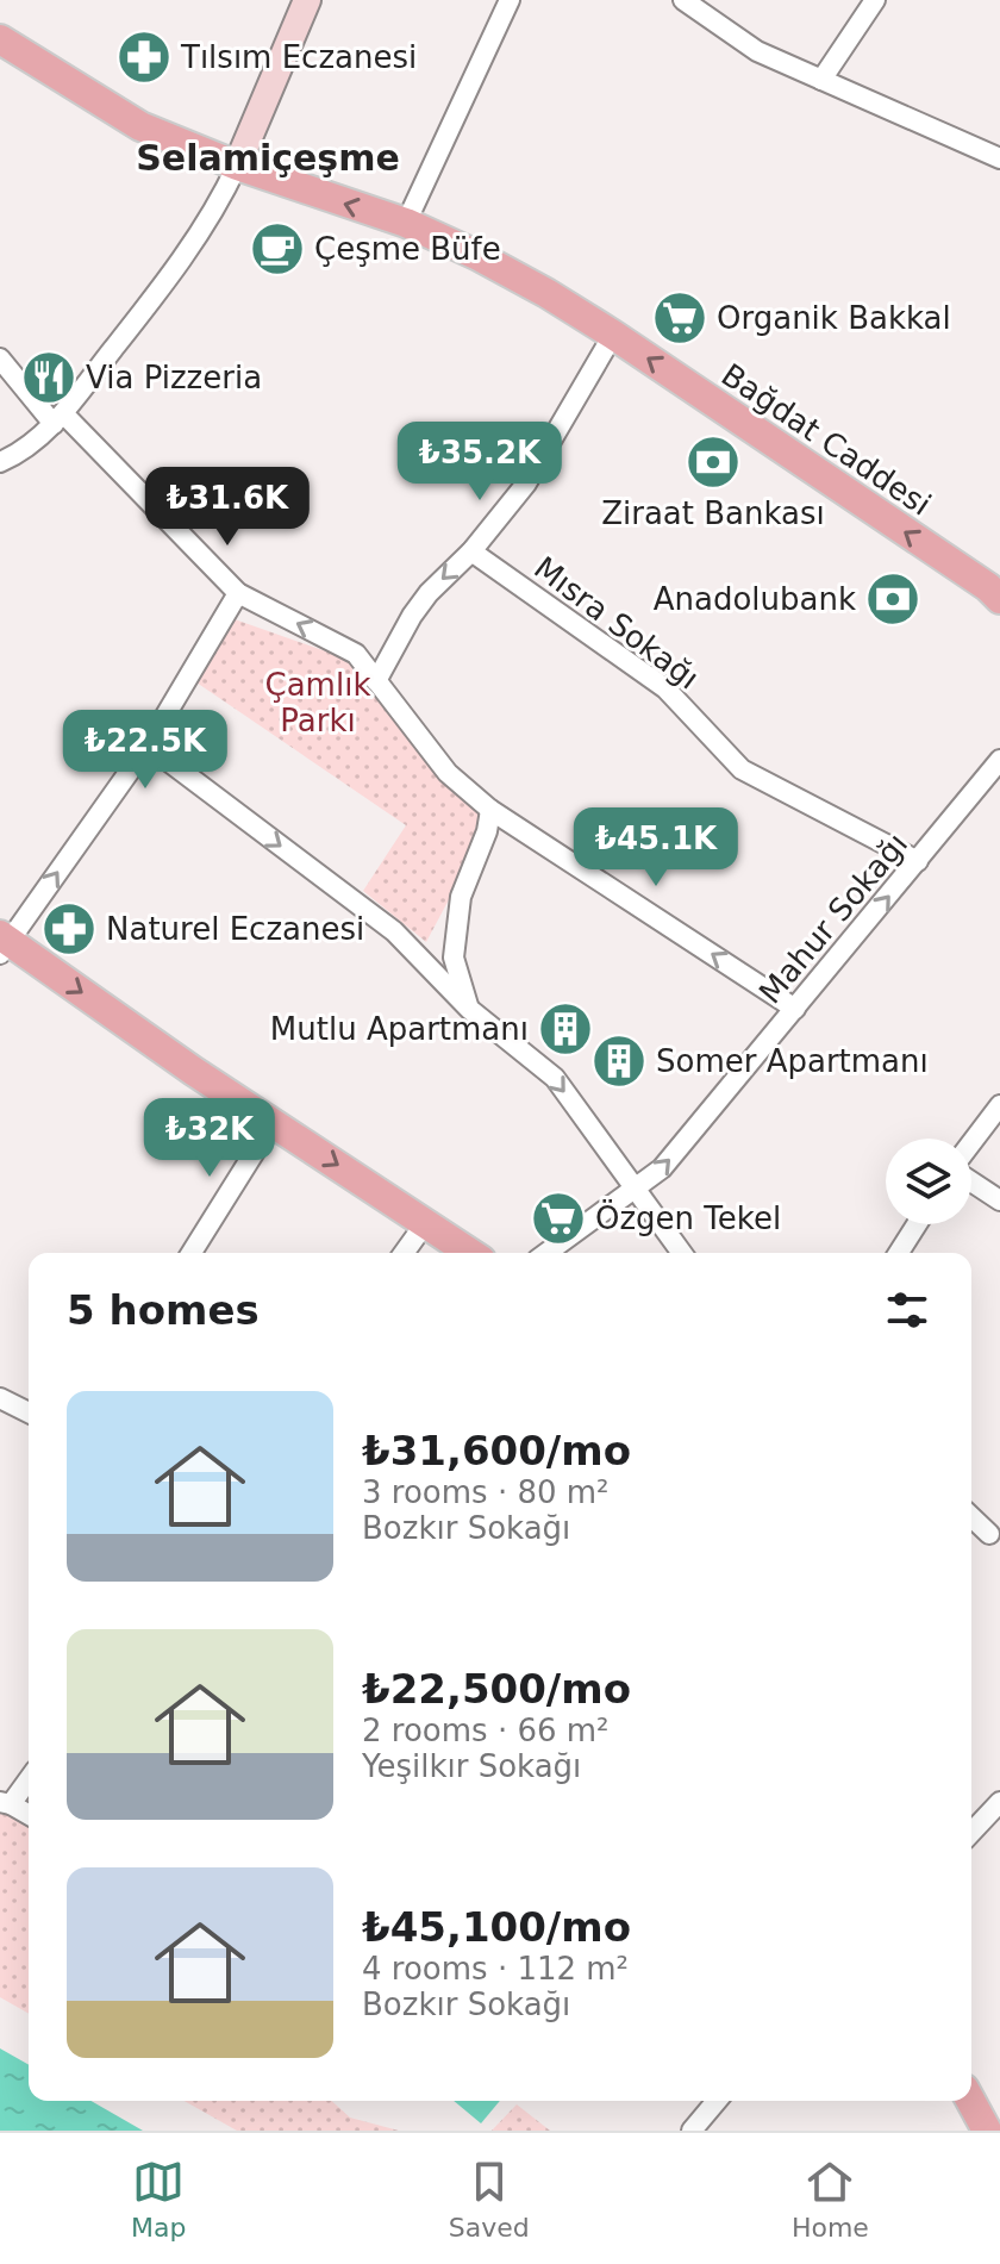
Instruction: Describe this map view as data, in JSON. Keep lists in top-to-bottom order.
{
  "streets": {
    "main road": ["Bağdat Caddesi"],
    "street": ["Mısra Sokağı", "Mahur Sokağı"]
  },
  "crossings": [
    ["Mısra Sokağı", "Mahur Sokağı"]
  ],
  "one_way": ["Bağdat Caddesi", "Mahur Sokağı"],
  "districts": ["Selamiçeşme"],
  "parks": ["Çamlık Parkı"],
  "places": {
    "pharmacy": ["Tılsım Eczanesi", "Naturel Eczanesi"],
    "cafe": ["Çeşme Büfe"],
    "supermarket": ["Organik Bakkal", "Özgen Tekel"],
    "restaurant": ["Via Pizzeria"],
    "bank": ["Ziraat Bankası", "Anadolubank"],
    "building": ["Mutlu Apartmanı", "Somer Apartmanı"]
  },
  "page": {
    "price": [
      "₺35.2K",
      "₺31.6K",
      "₺22.5K",
      "₺45.1K",
      "₺32K"
    ],
    "heading": "5 homes",
    "list": [
      {
        "name": "₺31,600/mo",
        "note": "3 rooms · 80 m² · Bozkır Sokağı"
      },
      {
        "name": "₺22,500/mo",
        "note": "2 rooms · 66 m² · Yeşilkır Sokağı"
      },
      {
        "name": "₺45,100/mo",
        "note": "4 rooms · 112 m² · Bozkır Sokağı"
      }
    ],
    "tabs": ["Map", "Saved", "Home"]
  }
}
